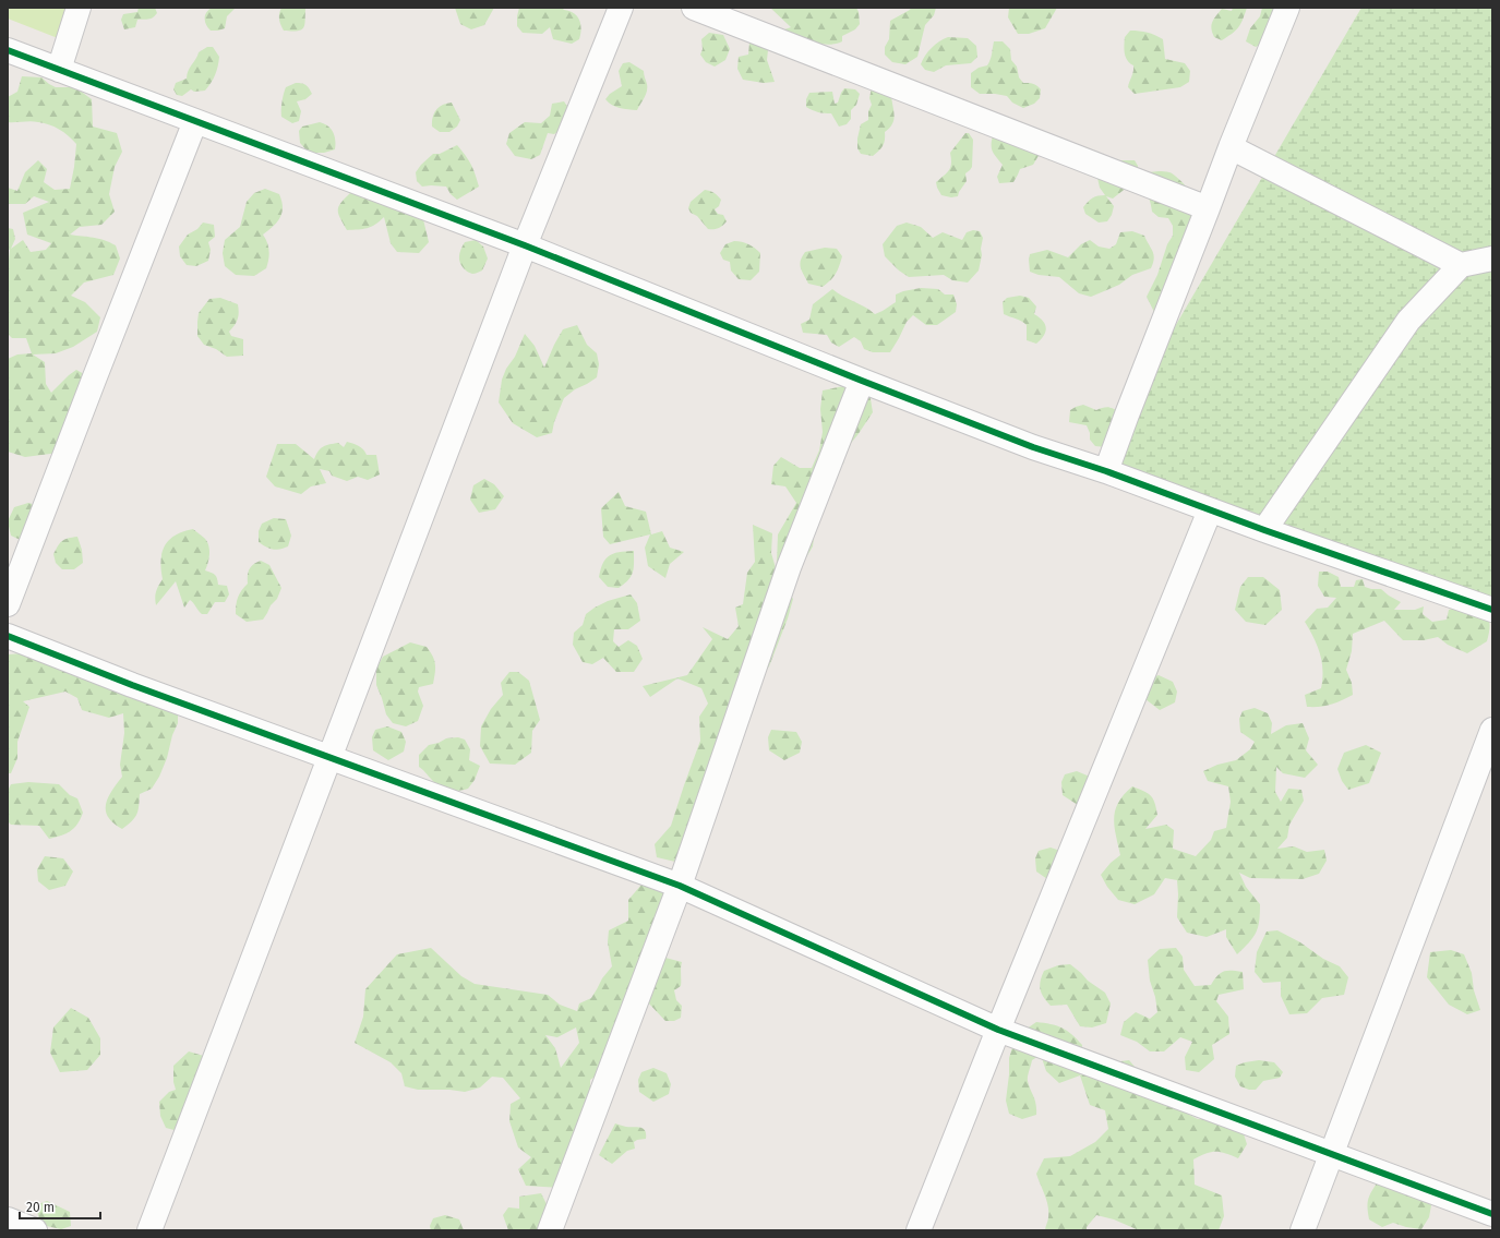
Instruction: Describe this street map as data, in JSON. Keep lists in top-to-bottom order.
{
  "scale_bar": "20 m"
}
